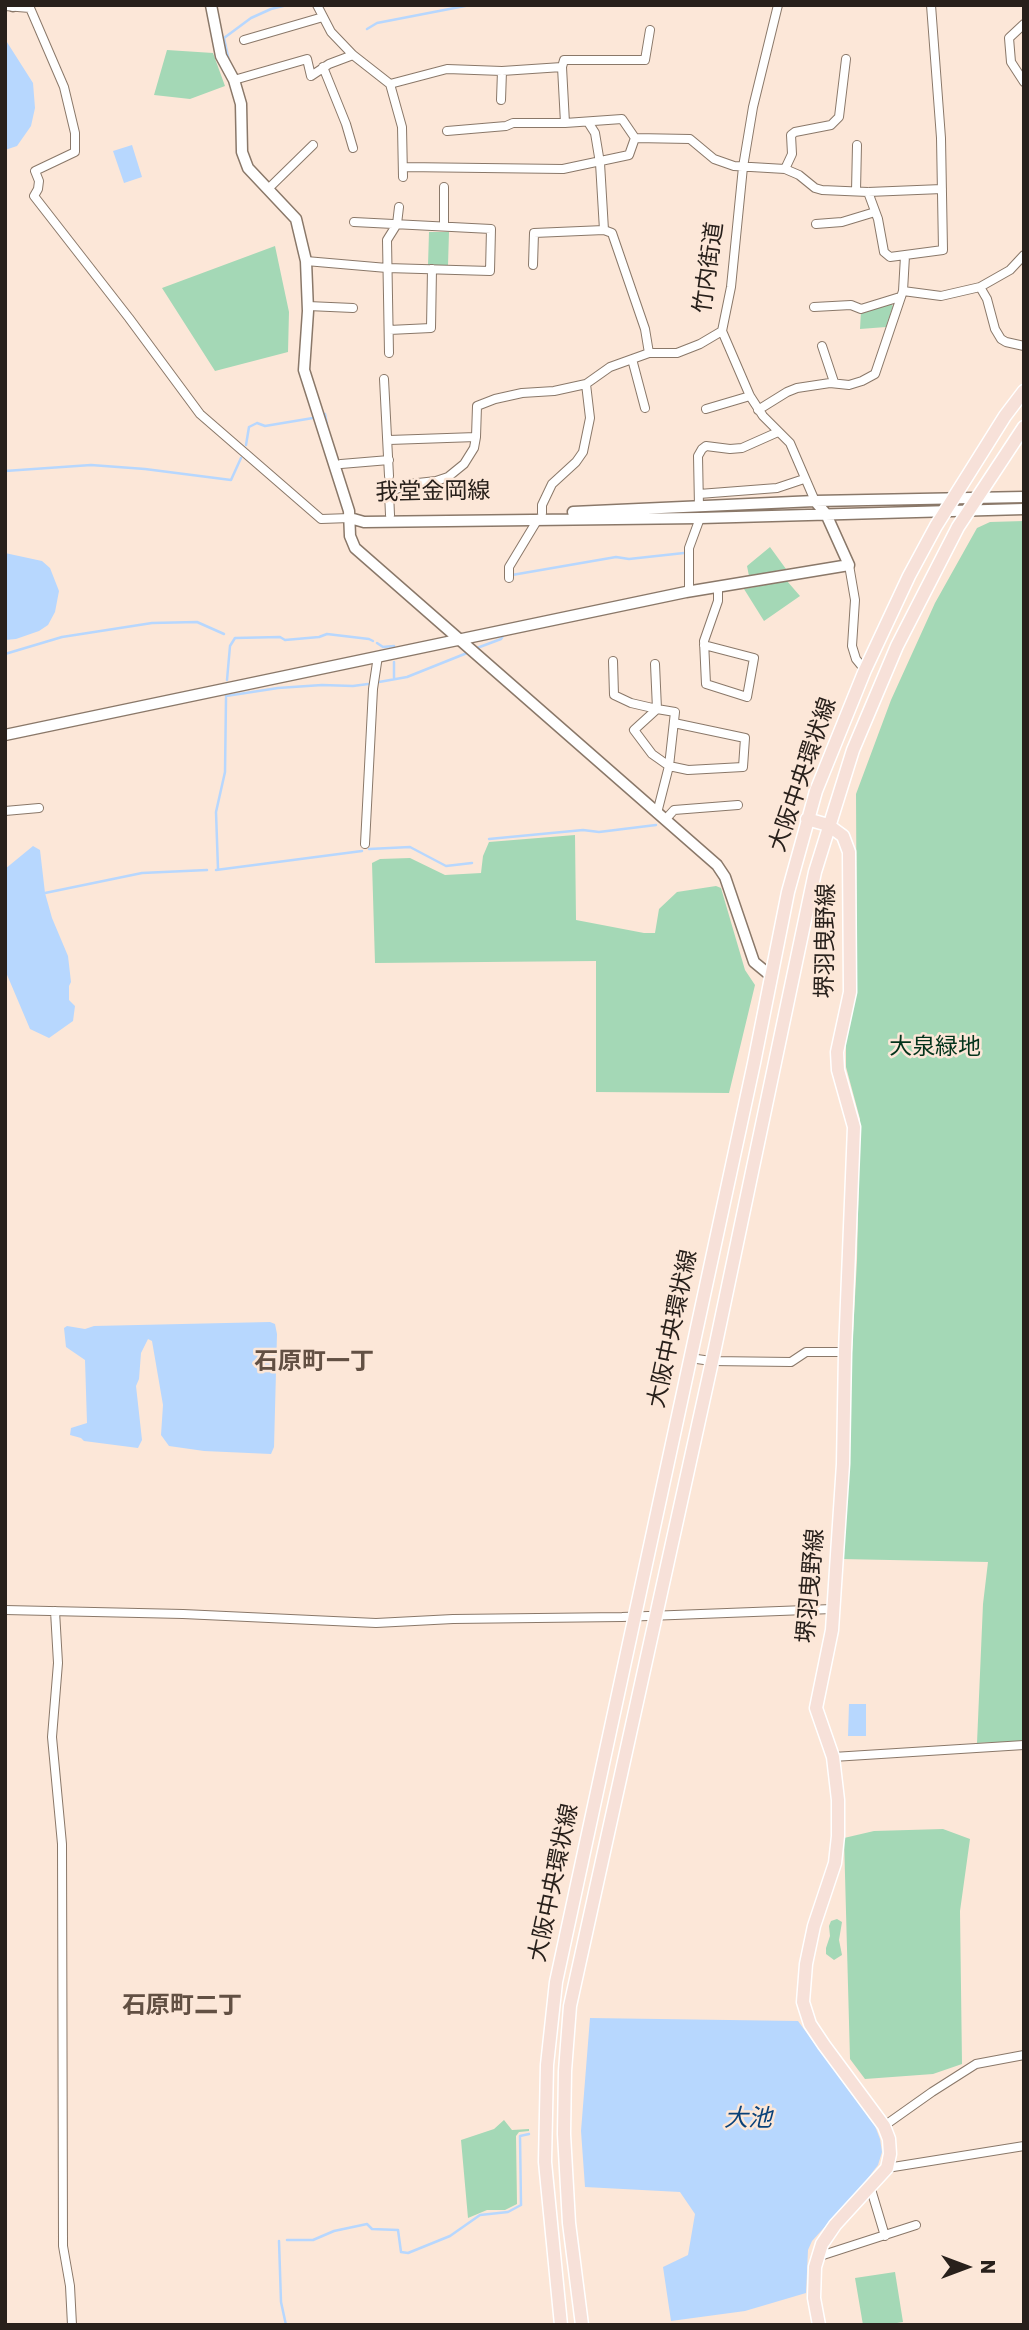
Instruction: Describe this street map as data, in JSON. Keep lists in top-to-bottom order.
{
  "streets": {
    "main road": ["大阪中央環状線", "堺羽曳野線"],
    "street": ["竹内街道", "我堂金岡線"]
  },
  "crossings": [
    ["竹内街道", "我堂金岡線"],
    ["竹内街道", "大阪中央環状線"],
    ["我堂金岡線", "大阪中央環状線"],
    ["大阪中央環状線", "堺羽曳野線"]
  ],
  "districts": ["石原町一丁", "石原町二丁"],
  "water": ["大池"],
  "parks": ["大泉緑地"],
  "north": "right"
}
